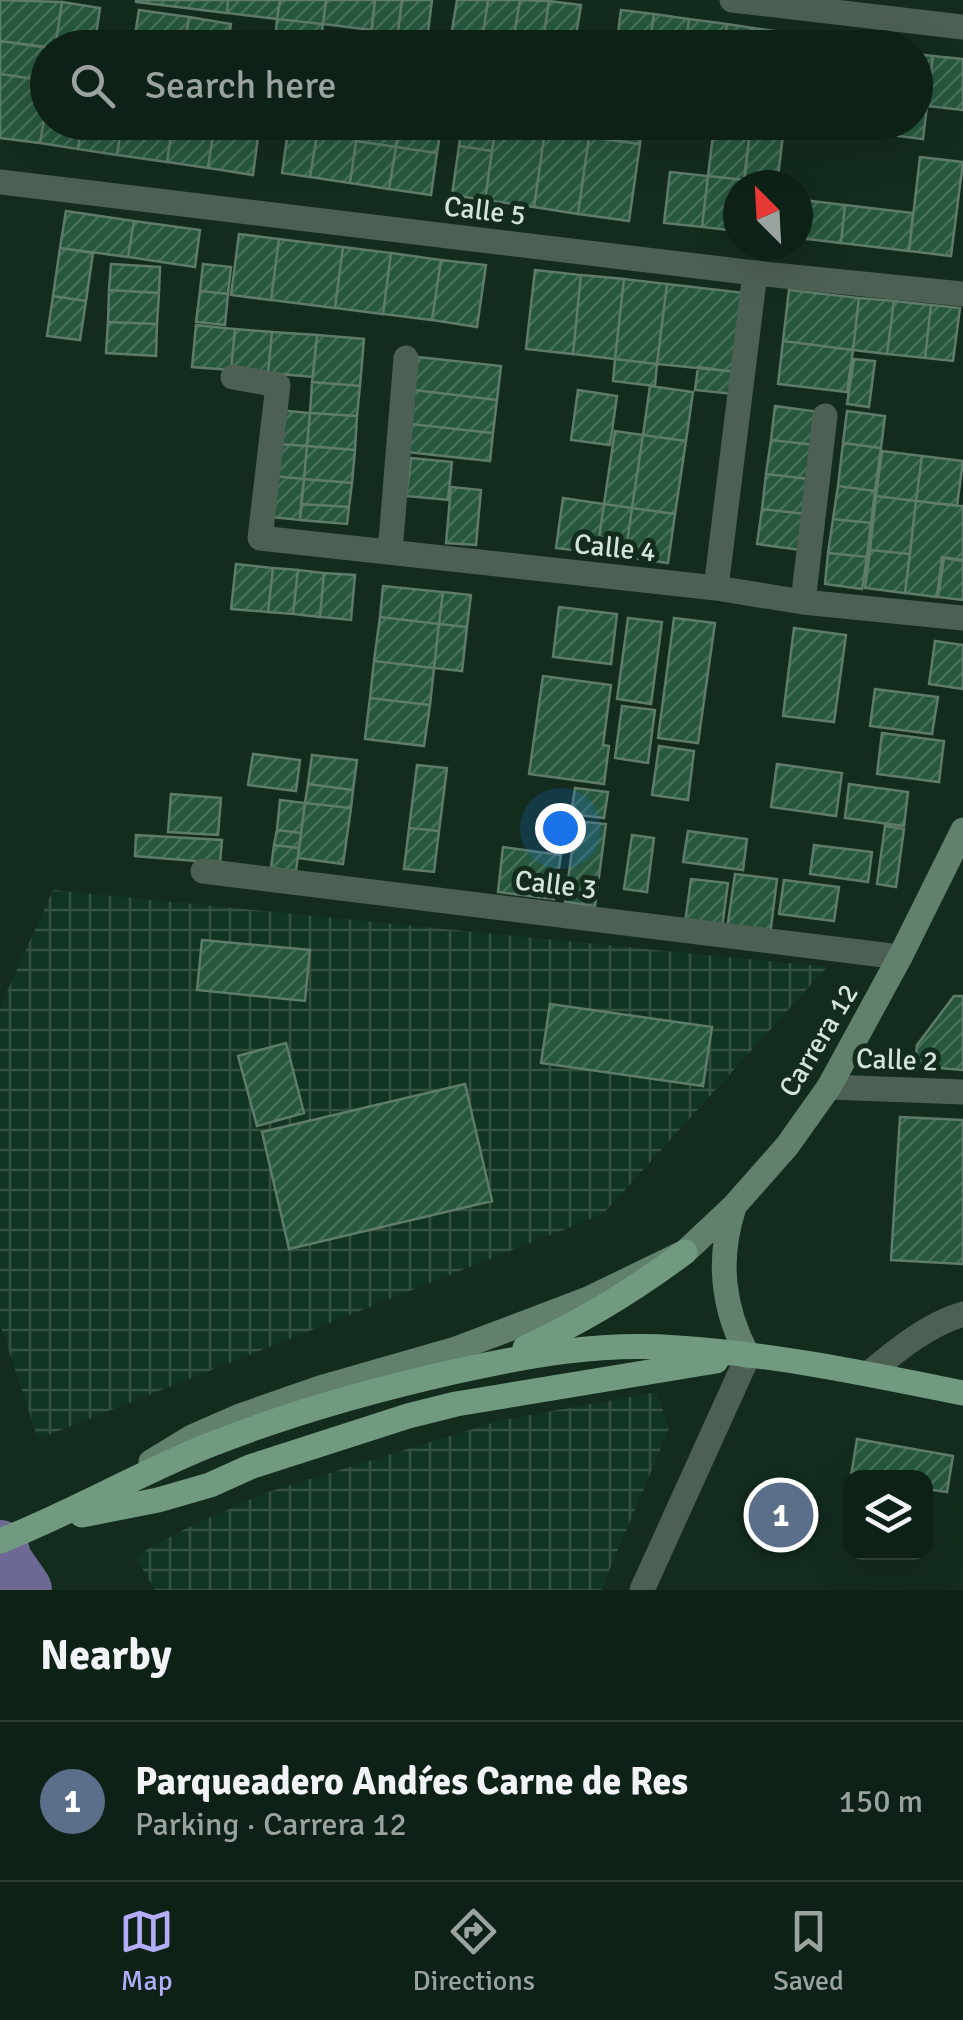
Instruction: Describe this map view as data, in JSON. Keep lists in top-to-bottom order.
{
  "streets": {
    "main road": ["Carrera 12"],
    "street": [
      "Calle 5",
      "Calle 4",
      "Calle 3",
      "Calle 2"
    ]
  },
  "crossings": [
    ["Calle 3", "Carrera 12"],
    ["Carrera 12", "Calle 2"]
  ],
  "north": "top left",
  "page": {
    "search": "Search here",
    "pins": "1",
    "heading": "Nearby",
    "list": [
      {
        "mark": "1",
        "name": "Parqueadero Andŕes Carne de Res",
        "note": "Parking · Carrera 12",
        "value": "150 m"
      }
    ],
    "nav": ["Map", "Directions", "Saved"]
  }
}
